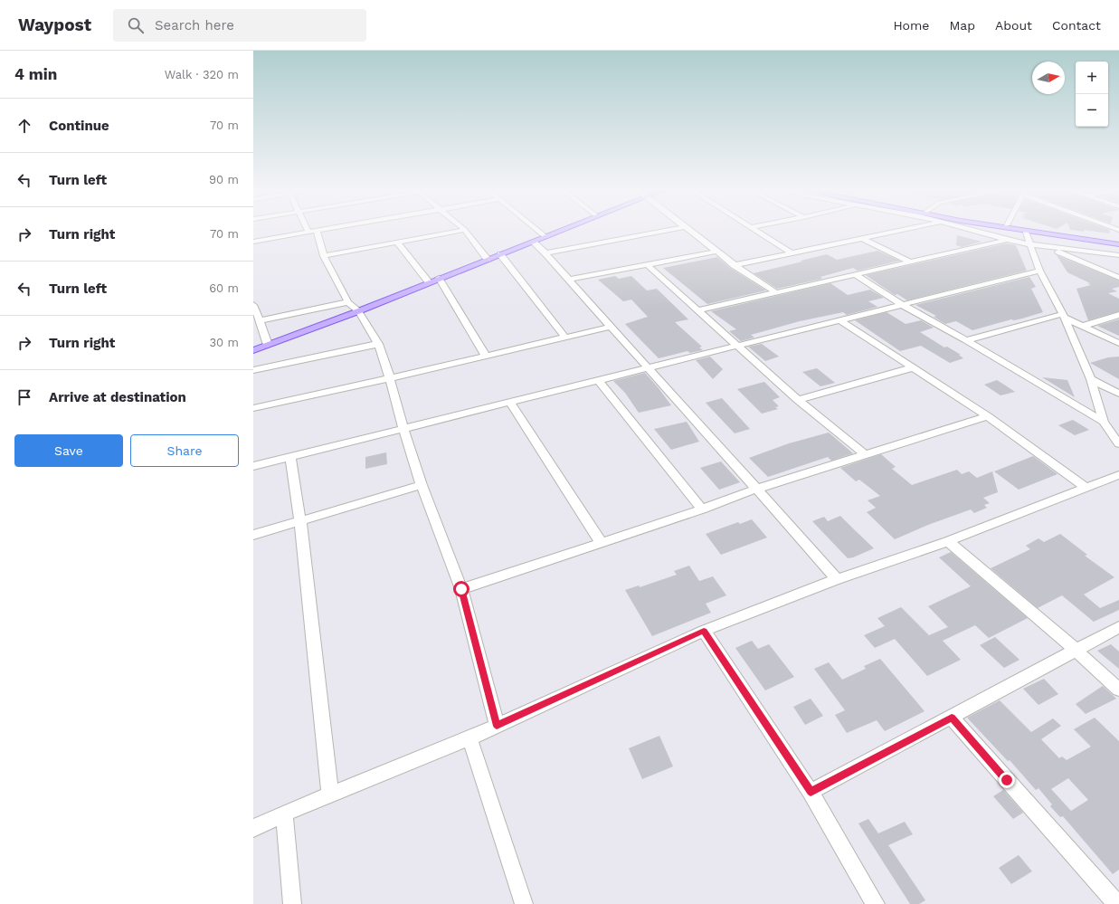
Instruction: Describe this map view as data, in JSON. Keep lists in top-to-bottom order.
{
  "north": "right",
  "page": {
    "header": "Waypost",
    "search": "Search here",
    "nav": [
      "Home",
      "Map",
      "About",
      "Contact"
    ],
    "heading": ["4 min", "Walk · 320 m"],
    "map_buttons": ["+", "−"],
    "list": [
      ["Continue", "70 m"],
      ["Turn left", "90 m"],
      ["Turn right", "70 m"],
      ["Turn left", "60 m"],
      ["Turn right", "30 m"],
      "Arrive at destination"
    ],
    "buttons": ["Save", "Share"]
  }
}
